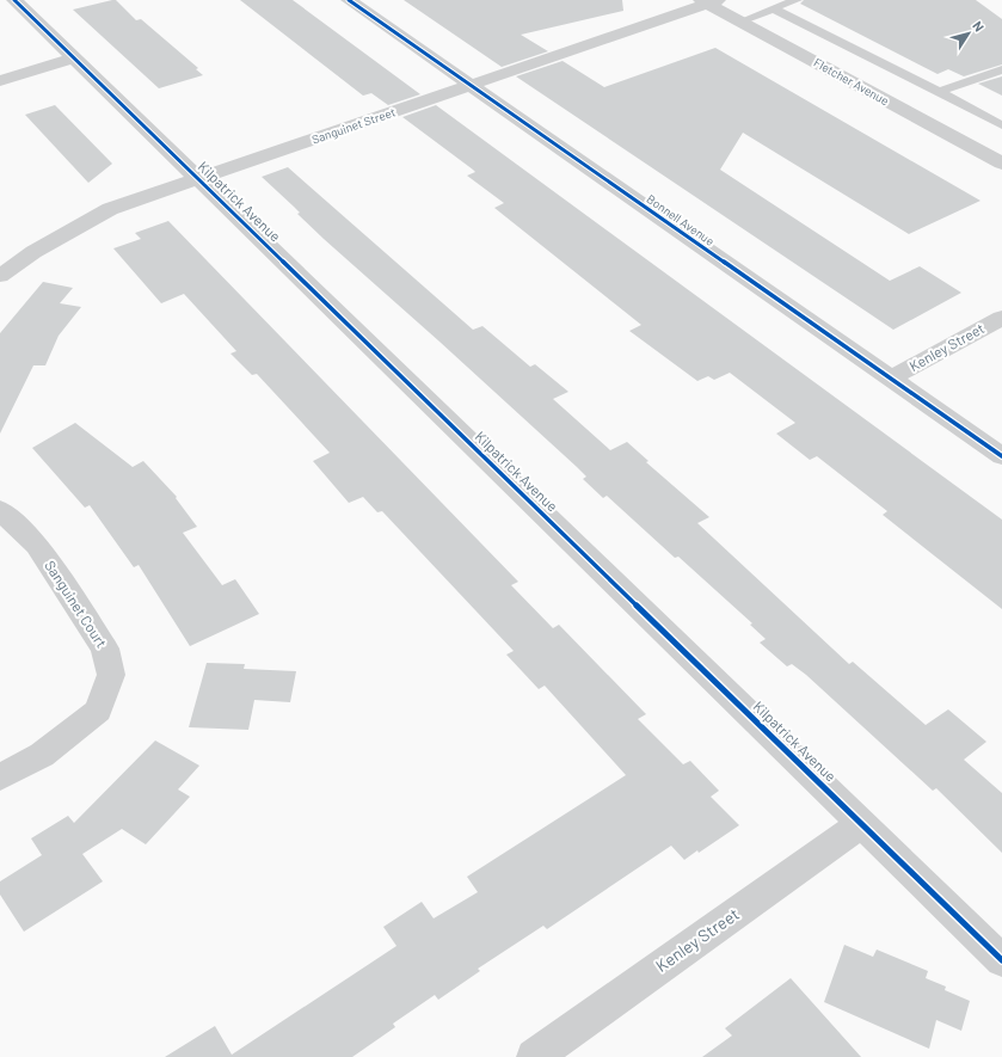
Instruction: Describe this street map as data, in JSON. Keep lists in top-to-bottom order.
{
  "streets": {
    "street": [
      "Fletcher Avenue",
      "Sanguinet Street",
      "Kilpatrick Avenue",
      "Bonnell Avenue",
      "Kenley Street",
      "Sanguinet Court"
    ]
  },
  "crossings": [
    ["Fletcher Avenue", "Sanguinet Street"],
    ["Sanguinet Street", "Kilpatrick Avenue"],
    ["Sanguinet Street", "Bonnell Avenue"],
    ["Kilpatrick Avenue", "Kenley Street"],
    ["Bonnell Avenue", "Kenley Street"]
  ],
  "north": "top right"
}
